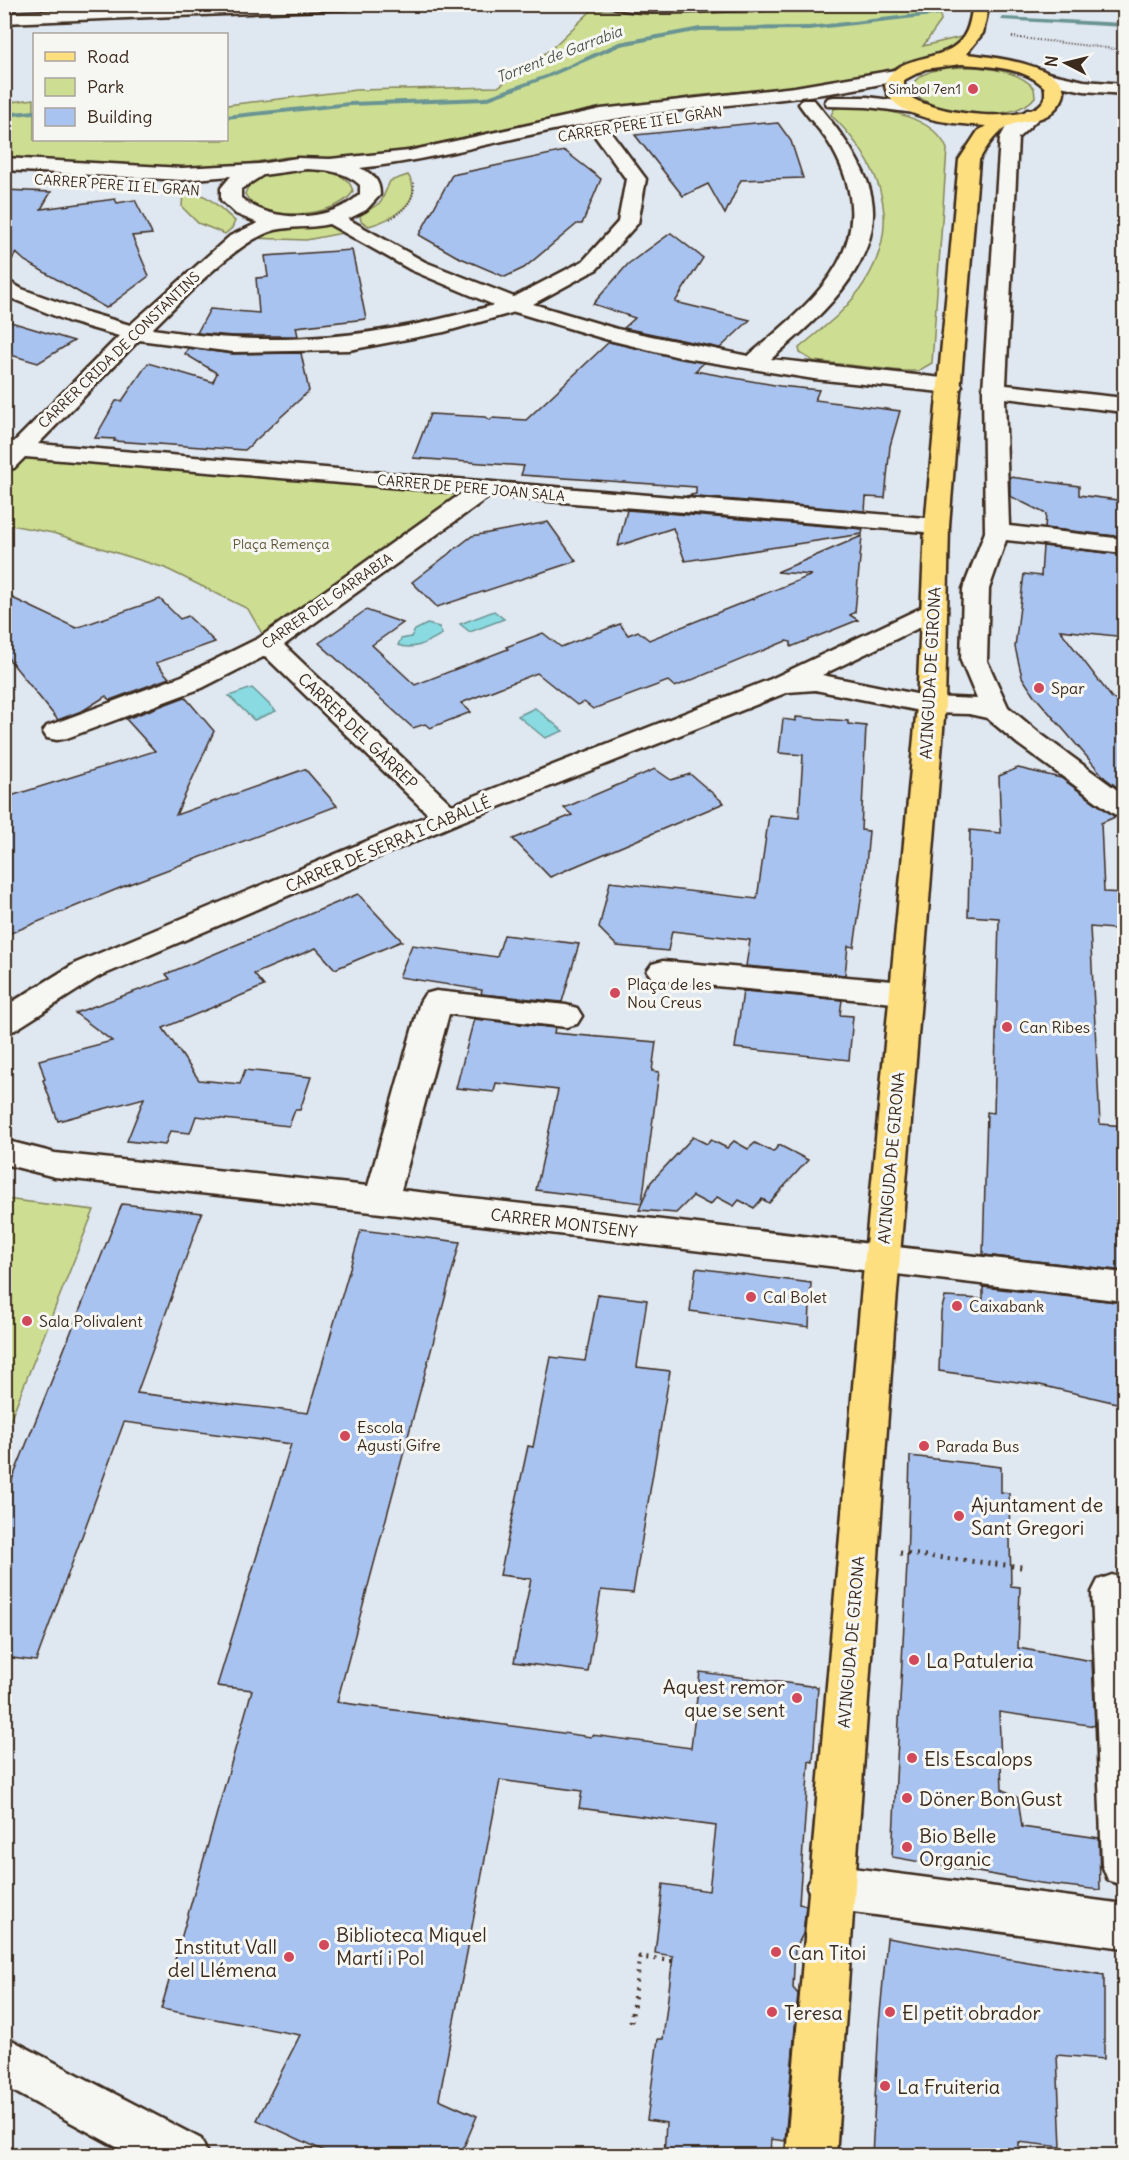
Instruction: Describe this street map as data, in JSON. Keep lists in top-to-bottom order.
{
  "streets": {
    "main road": ["AVINGUDA DE GIRONA"],
    "street": [
      "CARRER PERE II EL GRAN",
      "CARRER CRIDA DE CONSTANTINS",
      "CARRER DE PERE JOAN SALA",
      "CARRER DEL GARRABIA",
      "CARRER DEL GÀRREP",
      "CARRER DE SERRA I CABALLÉ",
      "CARRER MONTSENY"
    ]
  },
  "crossings": [
    ["CARRER CRIDA DE CONSTANTINS", "CARRER DE PERE JOAN SALA"],
    ["CARRER DE PERE JOAN SALA", "CARRER DEL GARRABIA"],
    ["CARRER DE PERE JOAN SALA", "AVINGUDA DE GIRONA"],
    ["CARRER DEL GARRABIA", "CARRER DEL GÀRREP"],
    ["AVINGUDA DE GIRONA", "CARRER DE SERRA I CABALLÉ"],
    ["AVINGUDA DE GIRONA", "CARRER MONTSENY"],
    ["CARRER DEL GÀRREP", "CARRER DE SERRA I CABALLÉ"]
  ],
  "water": ["Torrent de Garrabia"],
  "parks": ["Plaça Remença"],
  "places": [
    "Símbol 7en1",
    "Spar",
    "Plaça de les Nou Creus",
    "Can Ribes",
    "Cal Bolet",
    "Caixabank",
    "Sala Polivalent",
    "Escola Agustí Gifre",
    "Parada Bus",
    "Ajuntament de Sant Gregori",
    "La Patuleria",
    "Aquest remor que se sent",
    "Els Escalops",
    "Döner Bon Gust",
    "Bio Belle Organic",
    "Biblioteca Miquel Martí i Pol",
    "Can Titoi",
    "Institut Vall del Llémena",
    "Teresa",
    "El petit obrador",
    "La Fruiteria"
  ],
  "legend": ["Road", "Park", "Building"],
  "north": "left"
}
